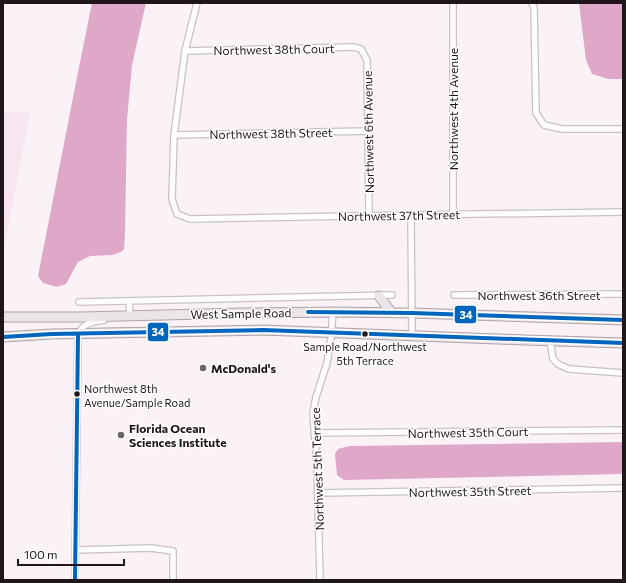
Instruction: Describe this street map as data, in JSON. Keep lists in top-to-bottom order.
{
  "streets": {
    "main road": ["West Sample Road"],
    "street": [
      "Northwest 38th Court",
      "Northwest 4th Avenue",
      "Northwest 6th Avenue",
      "Northwest 38th Street",
      "Northwest 37th Street",
      "Northwest 36th Street",
      "Northwest 35th Court",
      "Northwest 5th Terrace",
      "Northwest 35th Street"
    ]
  },
  "crossings": [
    ["Northwest 38th Court", "Northwest 6th Avenue"],
    ["Northwest 4th Avenue", "Northwest 37th Street"],
    ["Northwest 6th Avenue", "Northwest 38th Street"],
    ["Northwest 6th Avenue", "Northwest 37th Street"],
    ["Northwest 38th Street", "Northwest 37th Street"],
    ["West Sample Road", "Northwest 5th Terrace"],
    ["Northwest 35th Court", "Northwest 5th Terrace"],
    ["Northwest 5th Terrace", "Northwest 35th Street"]
  ],
  "places": [
    "Sample Road/Northwest 5th Terrace",
    "McDonald's",
    "Northwest 8th Avenue/Sample Road",
    "Florida Ocean Sciences Institute"
  ],
  "lines": ["transit line 34"],
  "scale_bar": "100 m"
}
